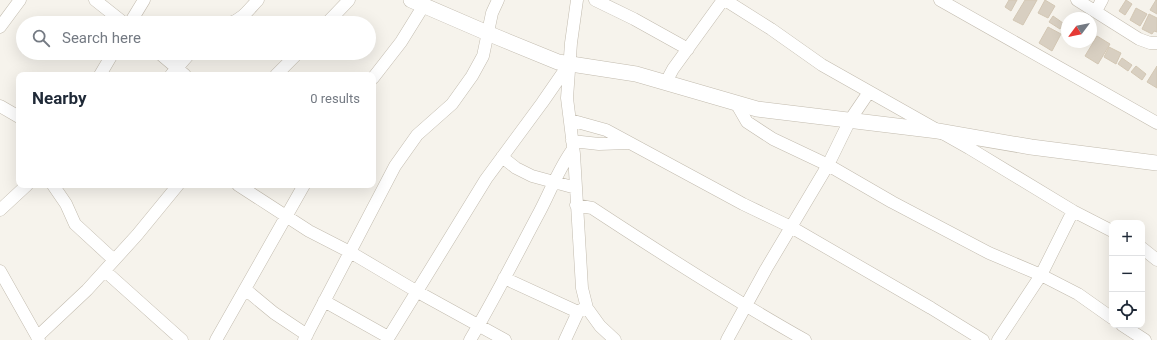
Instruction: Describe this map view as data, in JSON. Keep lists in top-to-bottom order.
{
  "north": "bottom left",
  "page": {
    "search": "Search here",
    "heading": ["Nearby", "0 results"],
    "map_buttons": ["+", "−"]
  }
}
